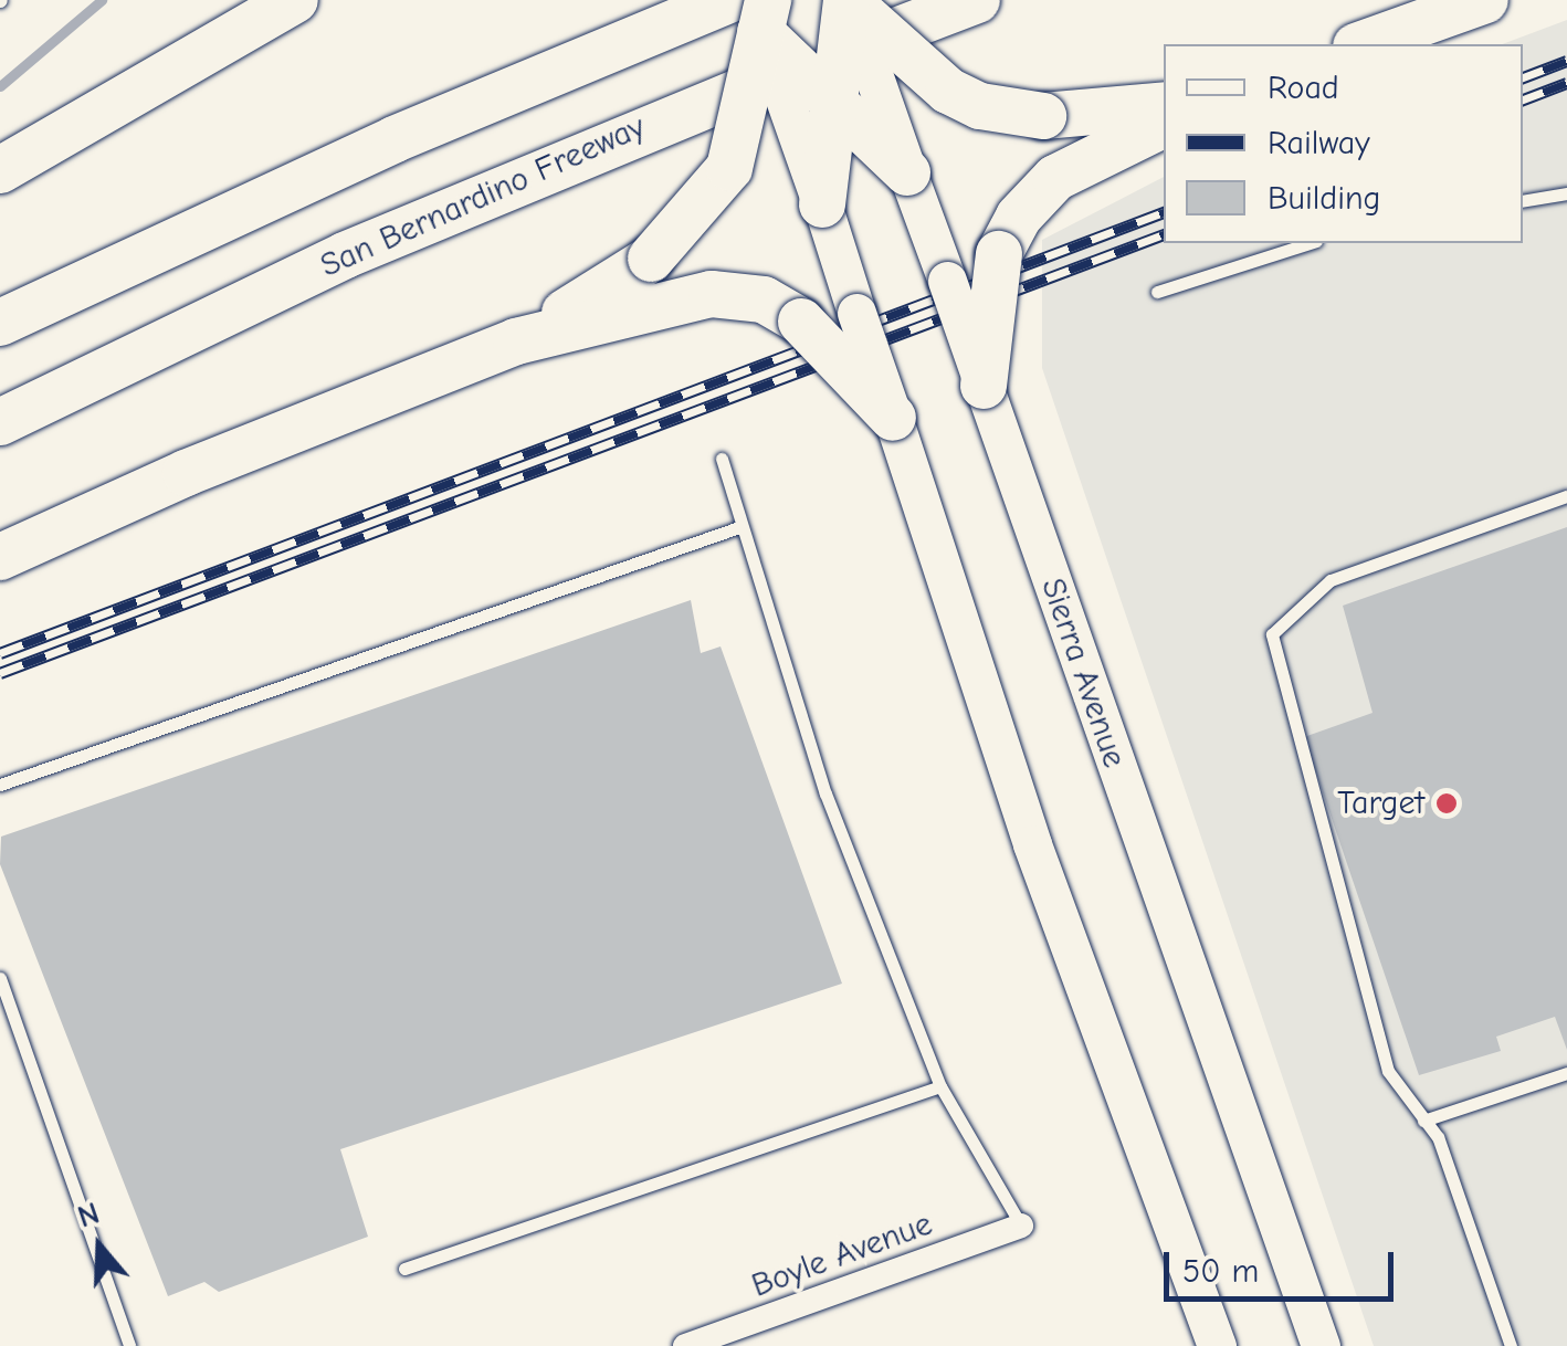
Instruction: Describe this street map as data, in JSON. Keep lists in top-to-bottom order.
{
  "streets": {
    "highway": ["San Bernardino Freeway"],
    "main road": ["Sierra Avenue"],
    "street": ["Boyle Avenue"]
  },
  "places": ["Target"],
  "legend": ["Road", "Railway", "Building"],
  "scale_bar": "50 m",
  "north": "top"
}
